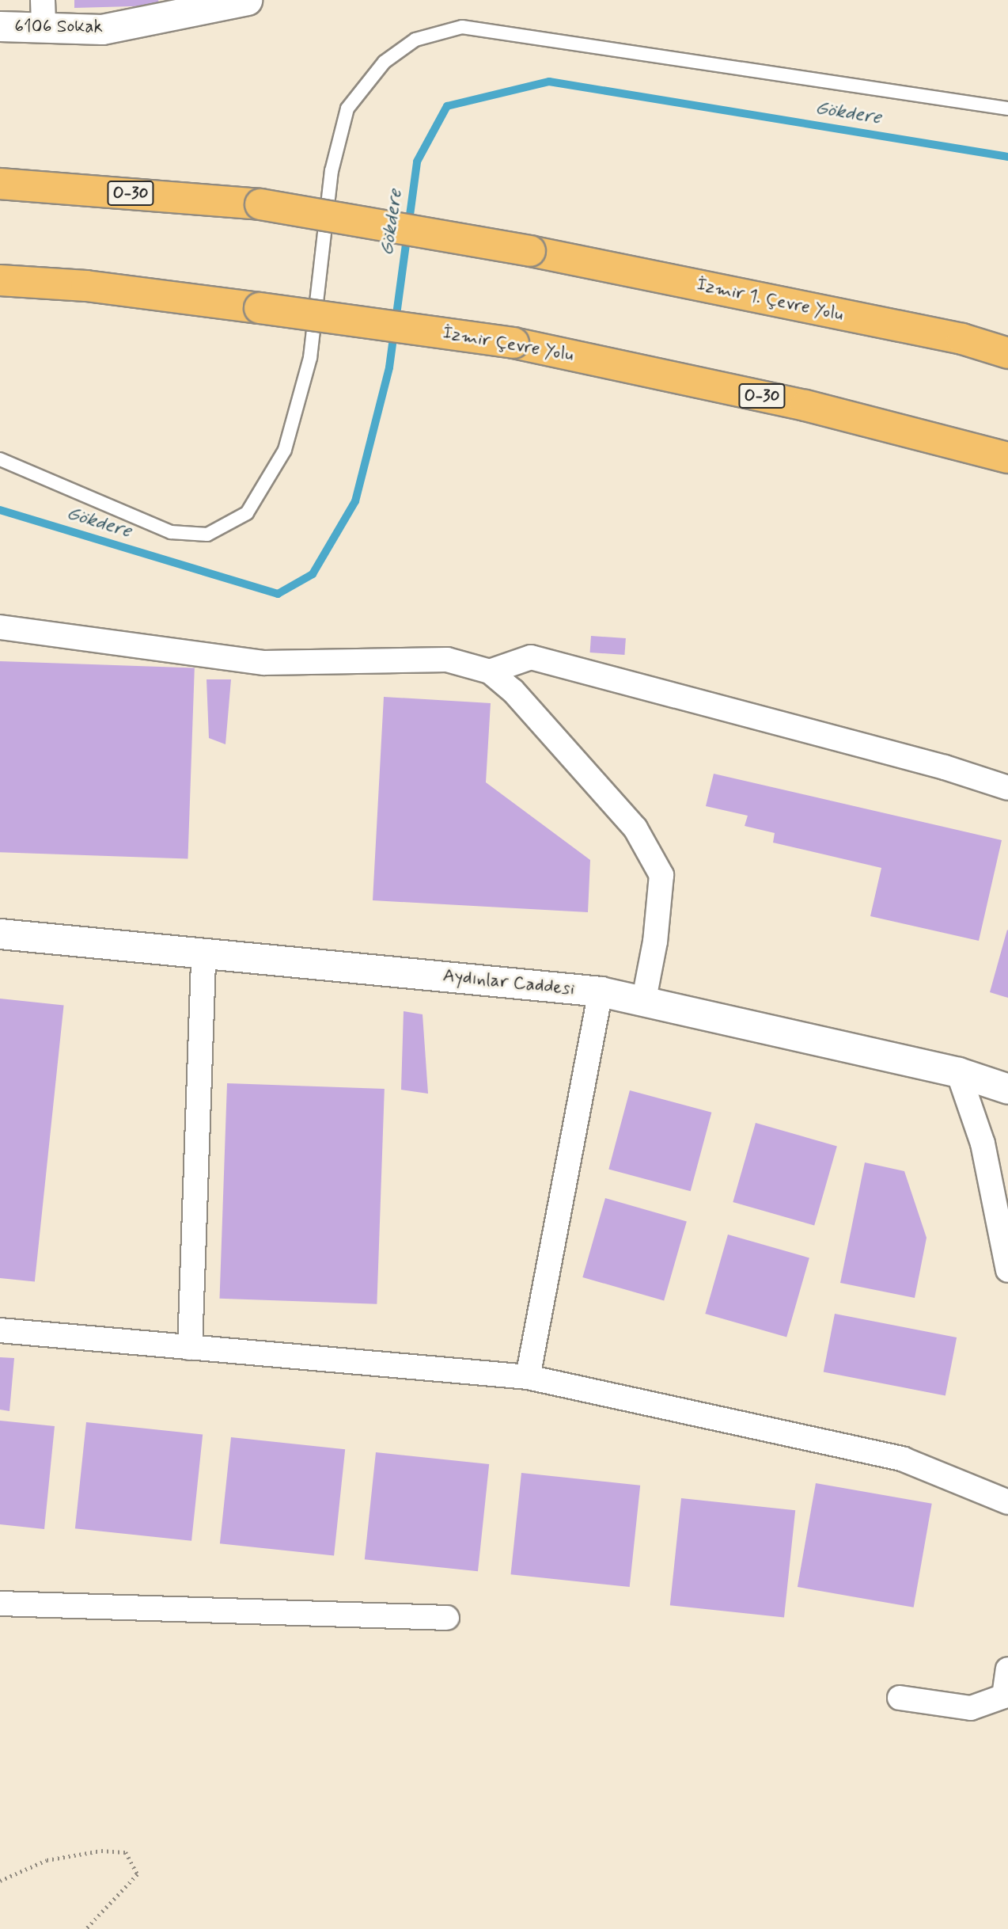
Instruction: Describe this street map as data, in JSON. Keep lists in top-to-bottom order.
{
  "streets": {
    "highway": ["O-30", "İzmir 1. Çevre Yolu", "İzmir Çevre Yolu"],
    "street": ["6106 Sokak", "Aydınlar Caddesi"]
  },
  "water": ["Gökdere"]
}
